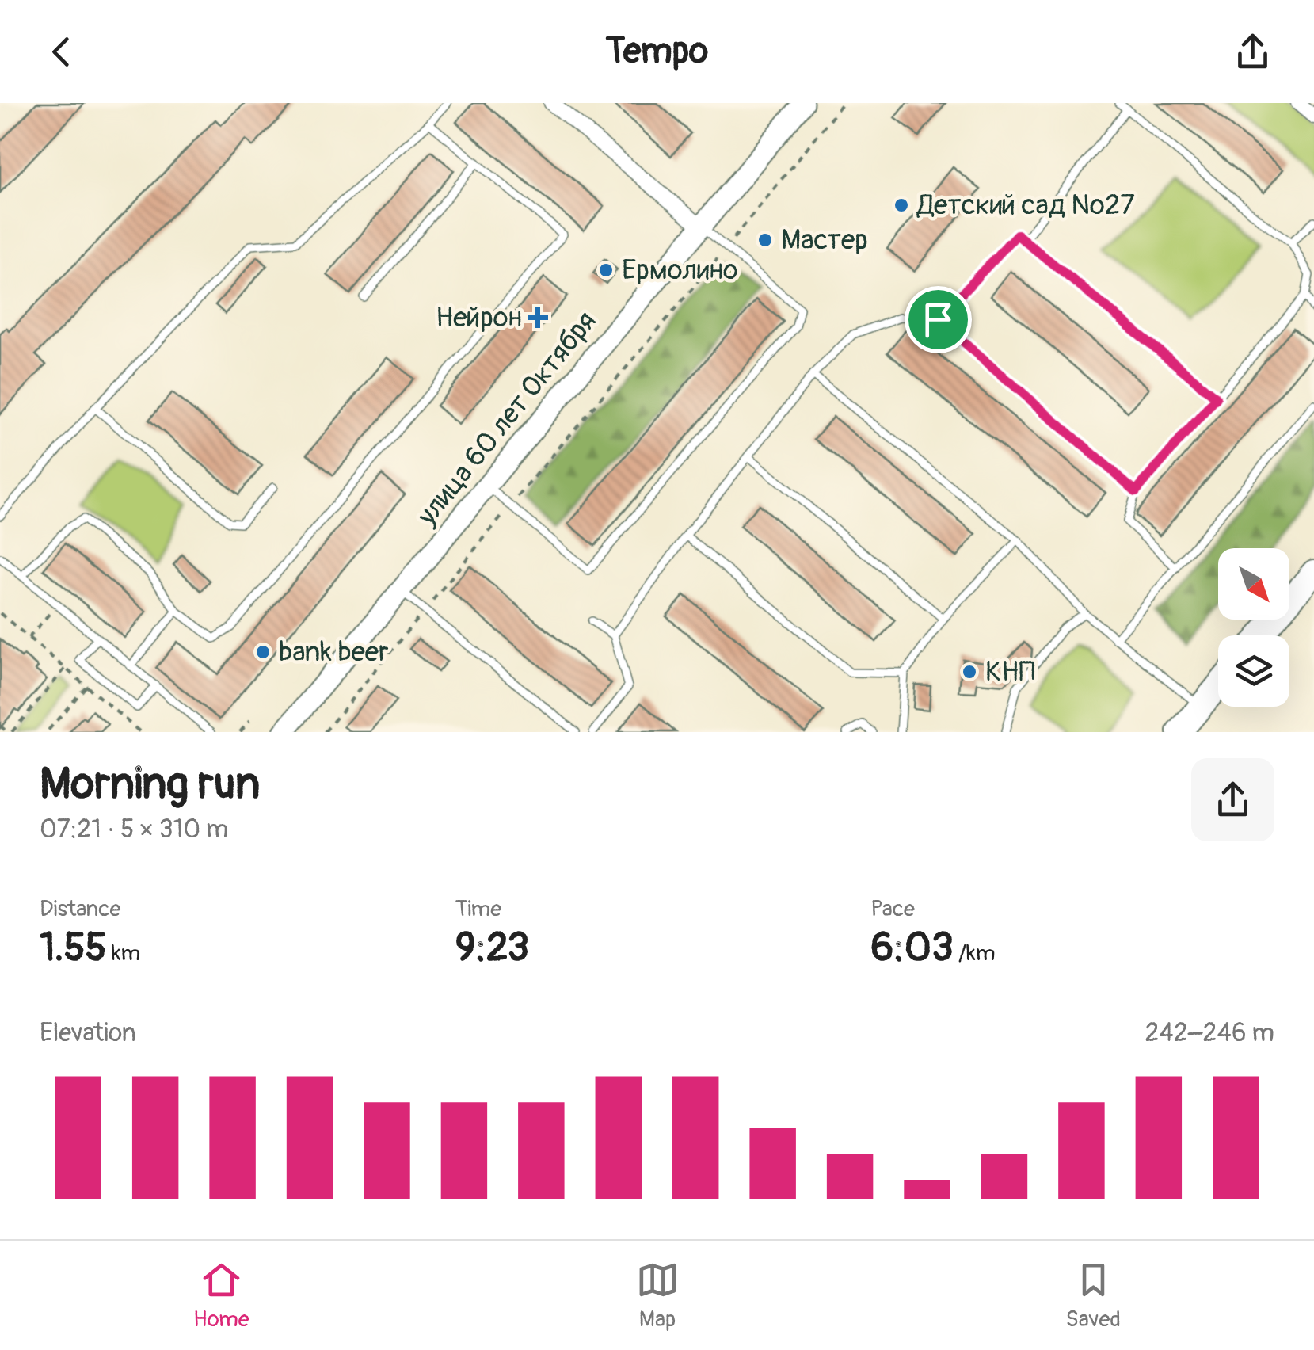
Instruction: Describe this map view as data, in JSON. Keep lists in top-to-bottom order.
{
  "streets": {
    "main road": ["улица 60 лет Октября"]
  },
  "places": {
    "other": [
      "Детский сад №27",
      "Мастер",
      "Ермолино",
      "bank beer",
      "КНП"
    ],
    "health": ["Нейрон"]
  },
  "north": "bottom right",
  "page": {
    "header": "Tempo",
    "heading": ["Morning run", "07:21 · 5 × 310 m"],
    "stats": [
      ["Distance", "1.55 km"],
      ["Time", "9:23"],
      ["Pace", "6:03 /km"]
    ],
    "chart": ["Elevation", "242–246 m"],
    "tabs": ["Home", "Map", "Saved"]
  }
}
